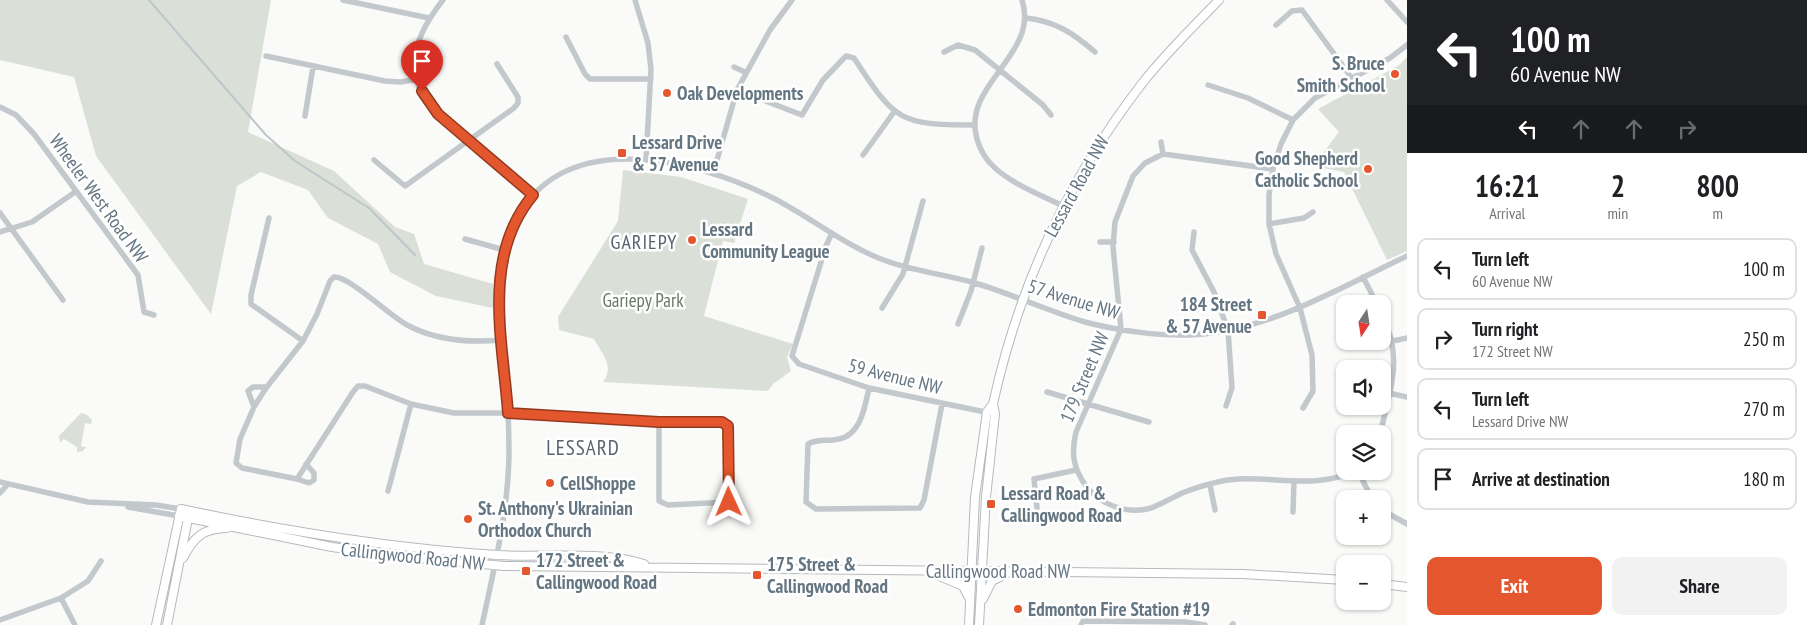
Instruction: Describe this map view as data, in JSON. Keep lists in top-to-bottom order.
{
  "streets": {
    "main road": ["Lessard Road NW", "Callingwood Road NW"],
    "street": [
      "Wheeler West Road NW",
      "57 Avenue NW",
      "59 Avenue NW",
      "179 Street NW"
    ]
  },
  "crossings": [
    ["Lessard Road NW", "57 Avenue NW"],
    ["Lessard Road NW", "59 Avenue NW"],
    ["Lessard Road NW", "Callingwood Road NW"],
    ["57 Avenue NW", "59 Avenue NW"],
    ["57 Avenue NW", "179 Street NW"],
    ["57 Avenue NW", "Callingwood Road NW"]
  ],
  "districts": ["GARIEPY", "LESSARD"],
  "parks": ["Gariepy Park"],
  "places": {
    "other": [
      "S. Bruce Smith School",
      "Oak Developments",
      "Good Shepherd Catholic School",
      "Lessard Community League",
      "CellShoppe",
      "St. Anthony's Ukrainian Orthodox Church",
      "Edmonton Fire Station #19"
    ],
    "transit": [
      "Lessard Drive & 57 Avenue",
      "184 Street & 57 Avenue",
      "Lessard Road & Callingwood Road",
      "172 Street & Callingwood Road",
      "175 Street & Callingwood Road"
    ]
  },
  "north": "bottom",
  "page": {
    "turn": ["100 m", "60 Avenue NW"],
    "eta": [
      "16:21",
      "Arrival",
      "2",
      "min",
      "800",
      "m"
    ],
    "list": [
      {
        "name": "Turn left",
        "note": "60 Avenue NW",
        "value": "100 m"
      },
      {
        "name": "Turn right",
        "note": "172 Street NW",
        "value": "250 m"
      },
      {
        "name": "Turn left",
        "note": "Lessard Drive NW",
        "value": "270 m"
      },
      {
        "name": "Arrive at destination",
        "value": "180 m"
      }
    ],
    "map_buttons": ["+", "−"],
    "buttons": ["Exit", "Share"]
  }
}
